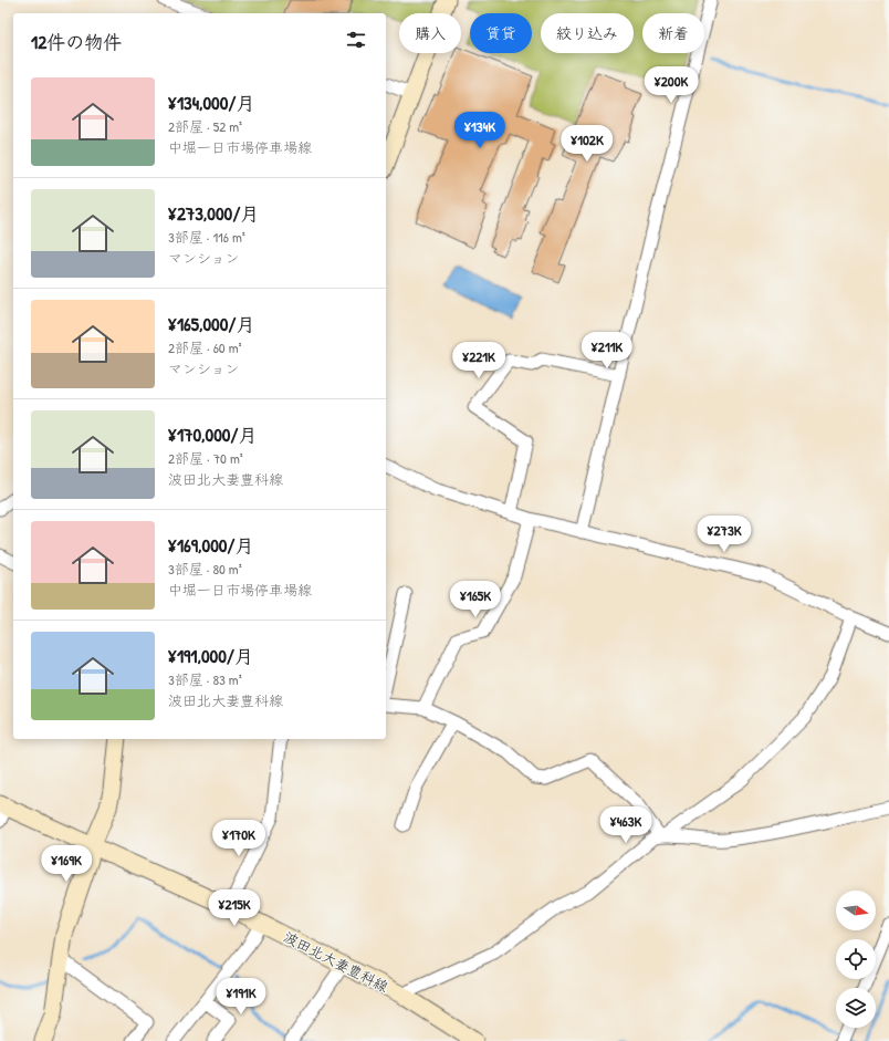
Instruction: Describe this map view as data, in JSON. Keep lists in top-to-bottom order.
{
  "streets": {
    "main road": ["波田北大妻豊科線"]
  },
  "north": "right",
  "page": {
    "chip": [
      "購入",
      "賃貸",
      "絞り込み",
      "新着"
    ],
    "heading": "12件の物件",
    "price": [
      "¥200K",
      "¥134K",
      "¥102K",
      "¥211K",
      "¥221K",
      "¥273K",
      "¥165K",
      "¥463K",
      "¥170K",
      "¥169K",
      "¥215K",
      "¥191K"
    ],
    "list": [
      {
        "name": "¥134,000/月",
        "note": "2部屋 · 52 m² · 中堀一日市場停車場線"
      },
      {
        "name": "¥273,000/月",
        "note": "3部屋 · 116 m² · マンション"
      },
      {
        "name": "¥165,000/月",
        "note": "2部屋 · 60 m² · マンション"
      },
      {
        "name": "¥170,000/月",
        "note": "2部屋 · 70 m² · 波田北大妻豊科線"
      },
      {
        "name": "¥169,000/月",
        "note": "3部屋 · 80 m² · 中堀一日市場停車場線"
      },
      {
        "name": "¥191,000/月",
        "note": "3部屋 · 83 m² · 波田北大妻豊科線"
      }
    ]
  }
}
